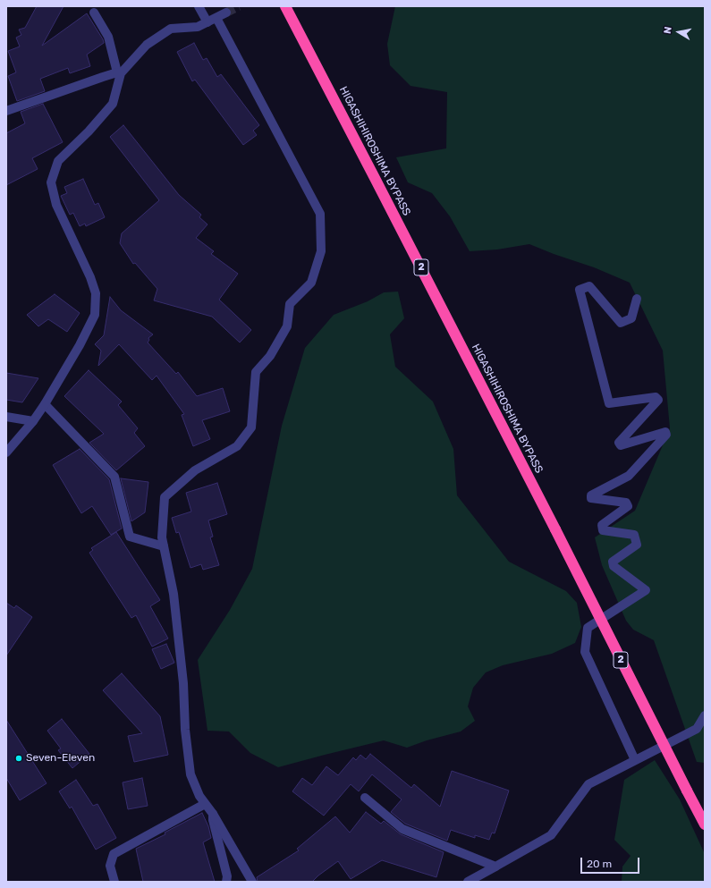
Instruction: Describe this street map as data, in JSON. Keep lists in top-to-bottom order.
{
  "streets": {
    "highway": ["HIGASHIHIROSHIMA BYPASS", "2"]
  },
  "places": ["Seven-Eleven"],
  "scale_bar": "20 m",
  "north": "left"
}
